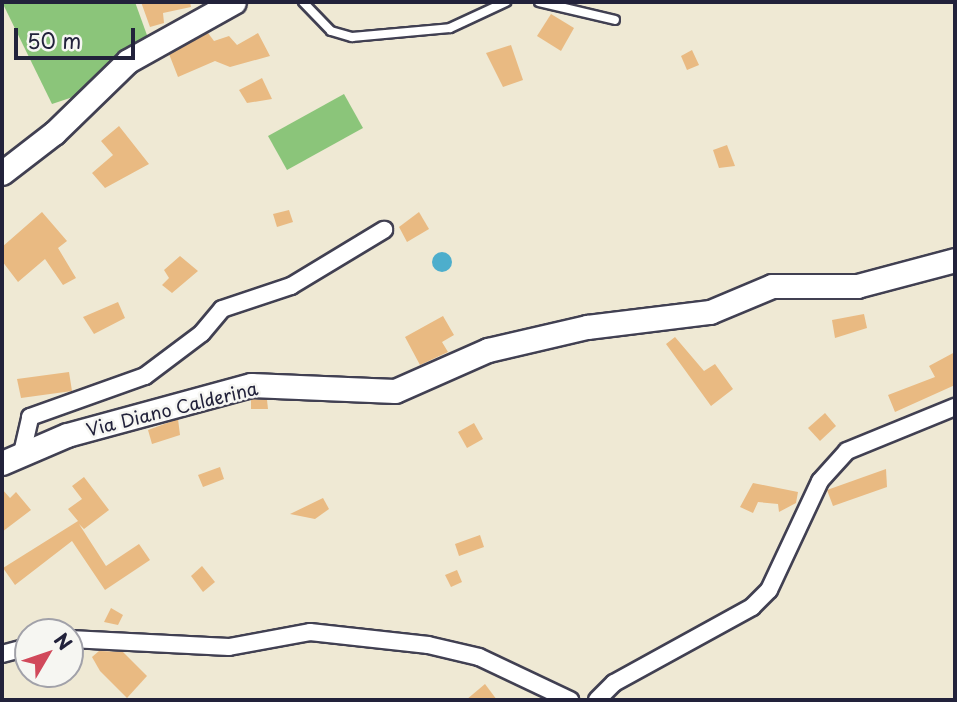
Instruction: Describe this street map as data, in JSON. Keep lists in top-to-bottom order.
{
  "streets": {
    "main road": ["Via Diano Calderina"]
  },
  "scale_bar": "50 m",
  "north": "top right"
}
